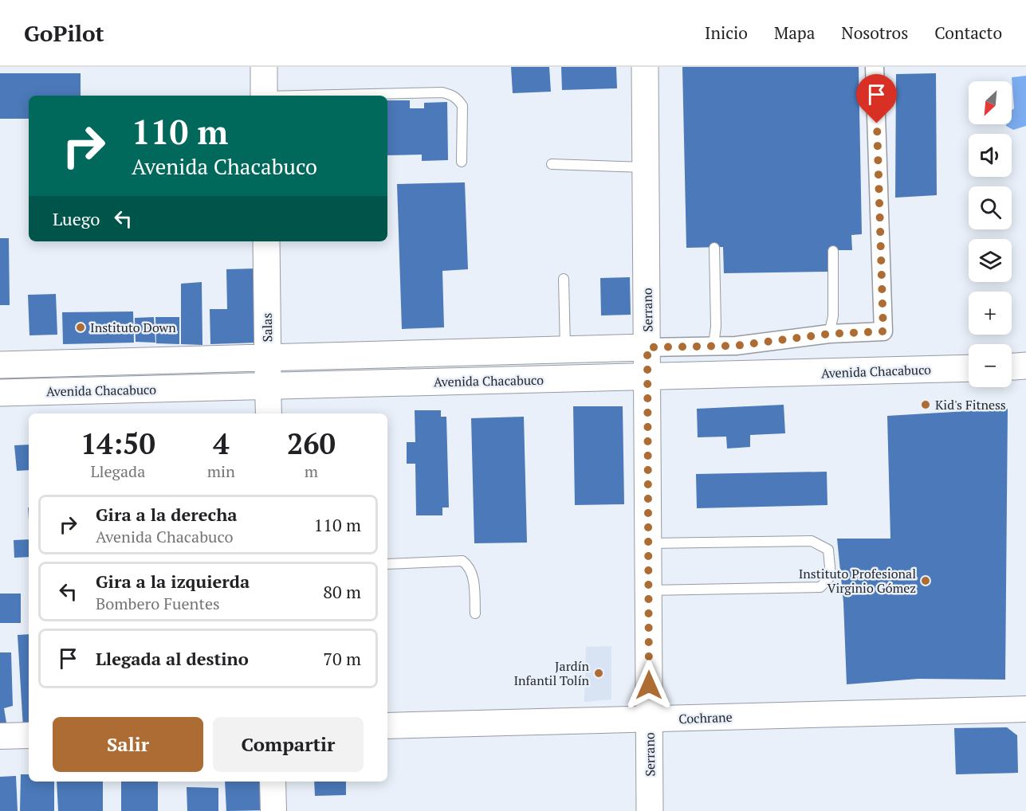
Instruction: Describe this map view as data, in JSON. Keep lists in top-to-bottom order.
{
  "streets": {
    "main road": ["Serrano", "Salas", "Avenida Chacabuco"],
    "street": ["Cochrane"]
  },
  "crossings": [
    ["Serrano", "Avenida Chacabuco"],
    ["Serrano", "Cochrane"],
    ["Salas", "Avenida Chacabuco"]
  ],
  "places": [
    "Instituto Down",
    "Kid's Fitness",
    "Instituto Profesional Virginio Gómez",
    "Jardín Infantil Tolín"
  ],
  "north": "bottom left",
  "page": {
    "header": "GoPilot",
    "nav": [
      "Inicio",
      "Mapa",
      "Nosotros",
      "Contacto"
    ],
    "map_buttons": ["+", "−"],
    "turn": ["110 m", "Avenida Chacabuco"],
    "then": "Luego",
    "eta": [
      "14:50",
      "Llegada",
      "4",
      "min",
      "260",
      "m"
    ],
    "list": [
      {
        "name": "Gira a la derecha",
        "note": "Avenida Chacabuco",
        "value": "110 m"
      },
      {
        "name": "Gira a la izquierda",
        "note": "Bombero Fuentes",
        "value": "80 m"
      },
      {
        "name": "Llegada al destino",
        "value": "70 m"
      }
    ],
    "buttons": ["Salir", "Compartir"]
  }
}
